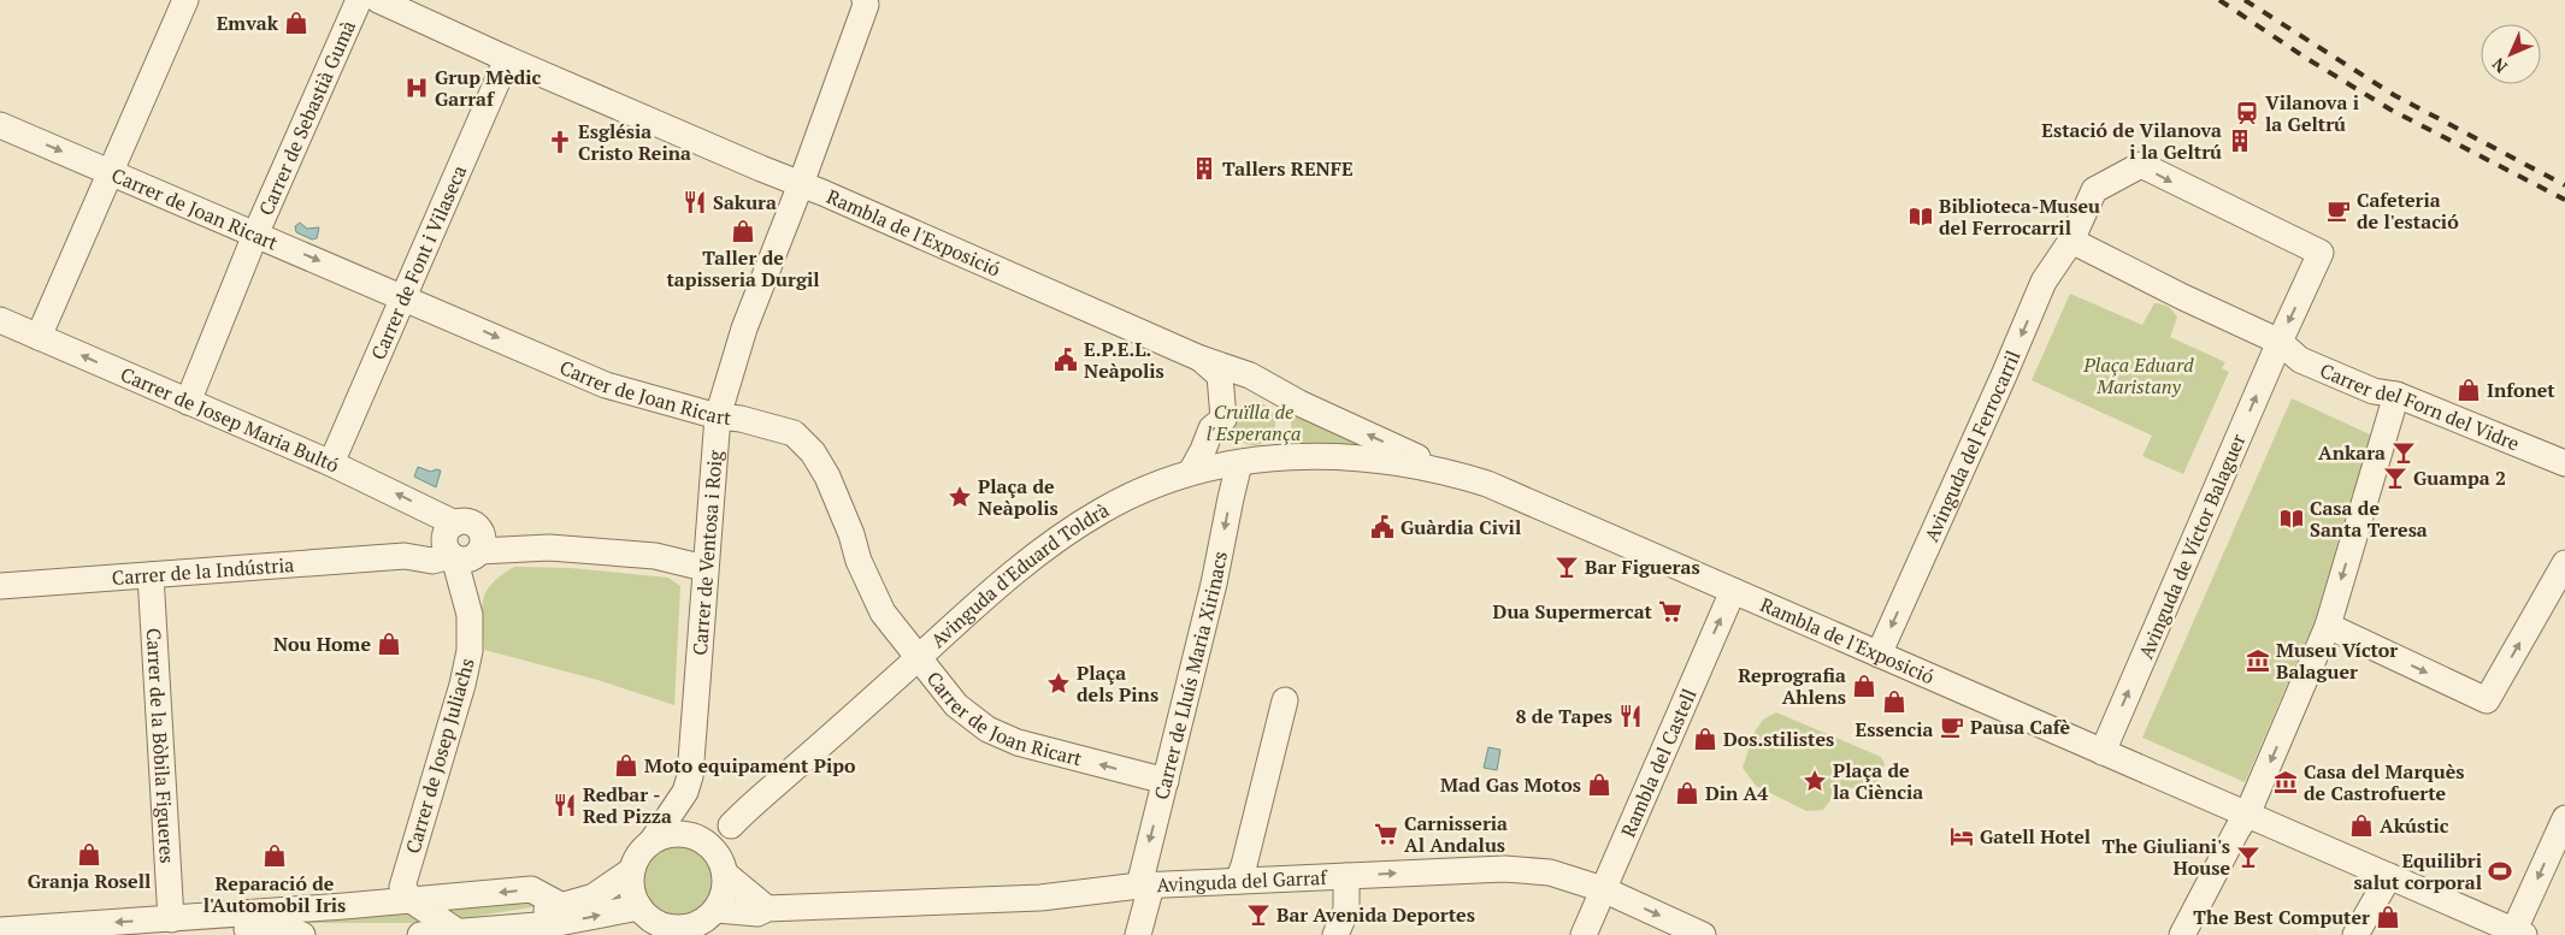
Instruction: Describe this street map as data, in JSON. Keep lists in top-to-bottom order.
{
  "streets": {
    "street": [
      "Carrer de Sebastià Gumà",
      "Carrer de Joan Ricart",
      "Rambla de l'Exposició",
      "Carrer de Font i Vilaseca",
      "Carrer del Forn del Vidre",
      "Carrer de Josep Maria Bultó",
      "Avinguda del Ferrocarril",
      "Avinguda de Víctor Balaguer",
      "Carrer de Ventosa i Roig",
      "Carrer de la Indústria",
      "Avinguda d'Eduard Toldrà",
      "Carrer de Lluís Maria Xirinacs",
      "Carrer de la Bòbila Figueres",
      "Carrer de Josep Juliachs",
      "Rambla del Castell",
      "Avinguda del Garraf"
    ]
  },
  "crossings": [
    ["Carrer de Sebastià Gumà", "Carrer de Joan Ricart"],
    ["Carrer de Sebastià Gumà", "Carrer de Josep Maria Bultó"],
    ["Carrer de Joan Ricart", "Carrer de Font i Vilaseca"],
    ["Carrer de Joan Ricart", "Carrer de Ventosa i Roig"],
    ["Carrer de Joan Ricart", "Avinguda d'Eduard Toldrà"],
    ["Carrer de Joan Ricart", "Carrer de Lluís Maria Xirinacs"],
    ["Rambla de l'Exposició", "Carrer de Font i Vilaseca"],
    ["Rambla de l'Exposició", "Avinguda del Ferrocarril"],
    ["Rambla de l'Exposició", "Avinguda de Víctor Balaguer"],
    ["Rambla de l'Exposició", "Carrer de Ventosa i Roig"],
    ["Rambla de l'Exposició", "Avinguda d'Eduard Toldrà"],
    ["Rambla de l'Exposició", "Carrer de Lluís Maria Xirinacs"],
    ["Rambla de l'Exposició", "Rambla del Castell"],
    ["Carrer de Font i Vilaseca", "Carrer de Josep Maria Bultó"],
    ["Carrer del Forn del Vidre", "Avinguda de Víctor Balaguer"],
    ["Carrer de Josep Maria Bultó", "Carrer de la Indústria"],
    ["Carrer de Josep Maria Bultó", "Carrer de Josep Juliachs"],
    ["Carrer de Ventosa i Roig", "Carrer de la Indústria"],
    ["Carrer de Ventosa i Roig", "Avinguda d'Eduard Toldrà"],
    ["Carrer de Ventosa i Roig", "Avinguda del Garraf"],
    ["Carrer de la Indústria", "Carrer de la Bòbila Figueres"],
    ["Carrer de la Indústria", "Carrer de Josep Juliachs"],
    ["Avinguda d'Eduard Toldrà", "Carrer de Lluís Maria Xirinacs"],
    ["Avinguda d'Eduard Toldrà", "Avinguda del Garraf"],
    ["Carrer de Lluís Maria Xirinacs", "Avinguda del Garraf"],
    ["Rambla del Castell", "Avinguda del Garraf"]
  ],
  "one_way": [
    "Carrer de Josep Maria Bultó",
    "Avinguda del Ferrocarril",
    "Rambla del Castell",
    "Avinguda del Garraf"
  ],
  "parks": ["Plaça Eduard Maristany", "Cruïlla de l'Esperança"],
  "places": {
    "shop": [
      "Emvak",
      "Taller de tapisseria Durgil",
      "Infonet",
      "Nou Home",
      "Reprografia Ahlens",
      "Essencia",
      "Dos.stilistes",
      "Moto equipament Pipo",
      "Mad Gas Motos",
      "Din A4",
      "Akústic",
      "Granja Rosell",
      "Reparació de l'Automobil Iris",
      "The Best Computer"
    ],
    "hospital": ["Grup Mèdic Garraf"],
    "station": ["Vilanova i la Geltrú"],
    "building": ["Estació de Vilanova i la Geltrú", "Tallers RENFE"],
    "church": ["Església Cristo Reina"],
    "restaurant": ["Sakura", "8 de Tapes", "Redbar - Red Pizza"],
    "cafe": ["Cafeteria de l'estació", "Pausa Cafè"],
    "library": ["Biblioteca-Museu del Ferrocarril", "Casa de Santa Teresa"],
    "public building": ["E.P.E.L. Neàpolis", "Guàrdia Civil"],
    "bar": [
      "Ankara",
      "Guampa 2",
      "Bar Figueras",
      "The Giuliani's House",
      "Bar Avenida Deportes"
    ],
    "place": ["Plaça de Neàpolis", "Plaça dels Pins", "Plaça de la Ciència"],
    "supermarket": ["Dua Supermercat", "Carnisseria Al Andalus"],
    "museum": ["Museu Víctor Balaguer", "Casa del Marquès de Castrofuerte"],
    "hotel": ["Gatell Hotel"],
    "sports": ["Equilibri salut corporal"]
  },
  "north": "bottom left"
}
